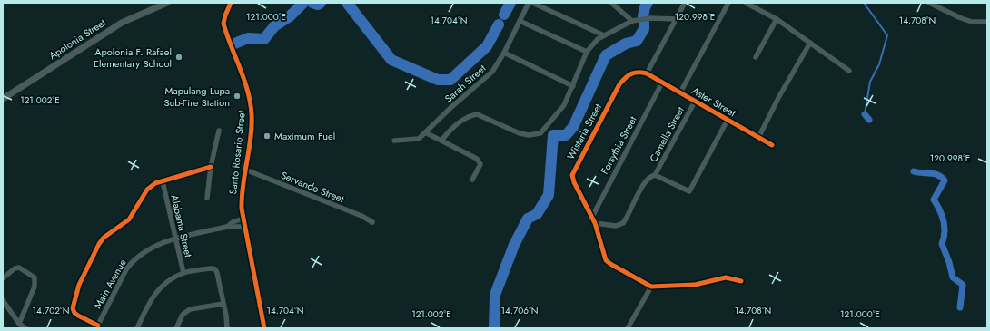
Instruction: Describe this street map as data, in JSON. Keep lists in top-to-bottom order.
{
  "streets": {
    "street": [
      "Apolonia Street",
      "Sarah Street",
      "Aster Street",
      "Wistaria Street",
      "Camella Street",
      "Forsythia Street",
      "Santo Rosario Street",
      "Servando Street",
      "Alabama Street",
      "Main Avenue"
    ]
  },
  "crossings": [
    ["Aster Street", "Wistaria Street"],
    ["Aster Street", "Camella Street"],
    ["Aster Street", "Forsythia Street"],
    ["Wistaria Street", "Forsythia Street"],
    ["Santo Rosario Street", "Servando Street"],
    ["Santo Rosario Street", "Main Avenue"],
    ["Alabama Street", "Main Avenue"]
  ],
  "places": ["Apolonia F. Rafael Elementary School", "Mapulang Lupa Sub-Fire Station", "Maximum Fuel"],
  "coordinates": [
    "121.000°E",
    "120.998°E",
    "14.704°N",
    "14.708°N",
    "121.002°E",
    "14.702°N",
    "14.706°N"
  ]
}
